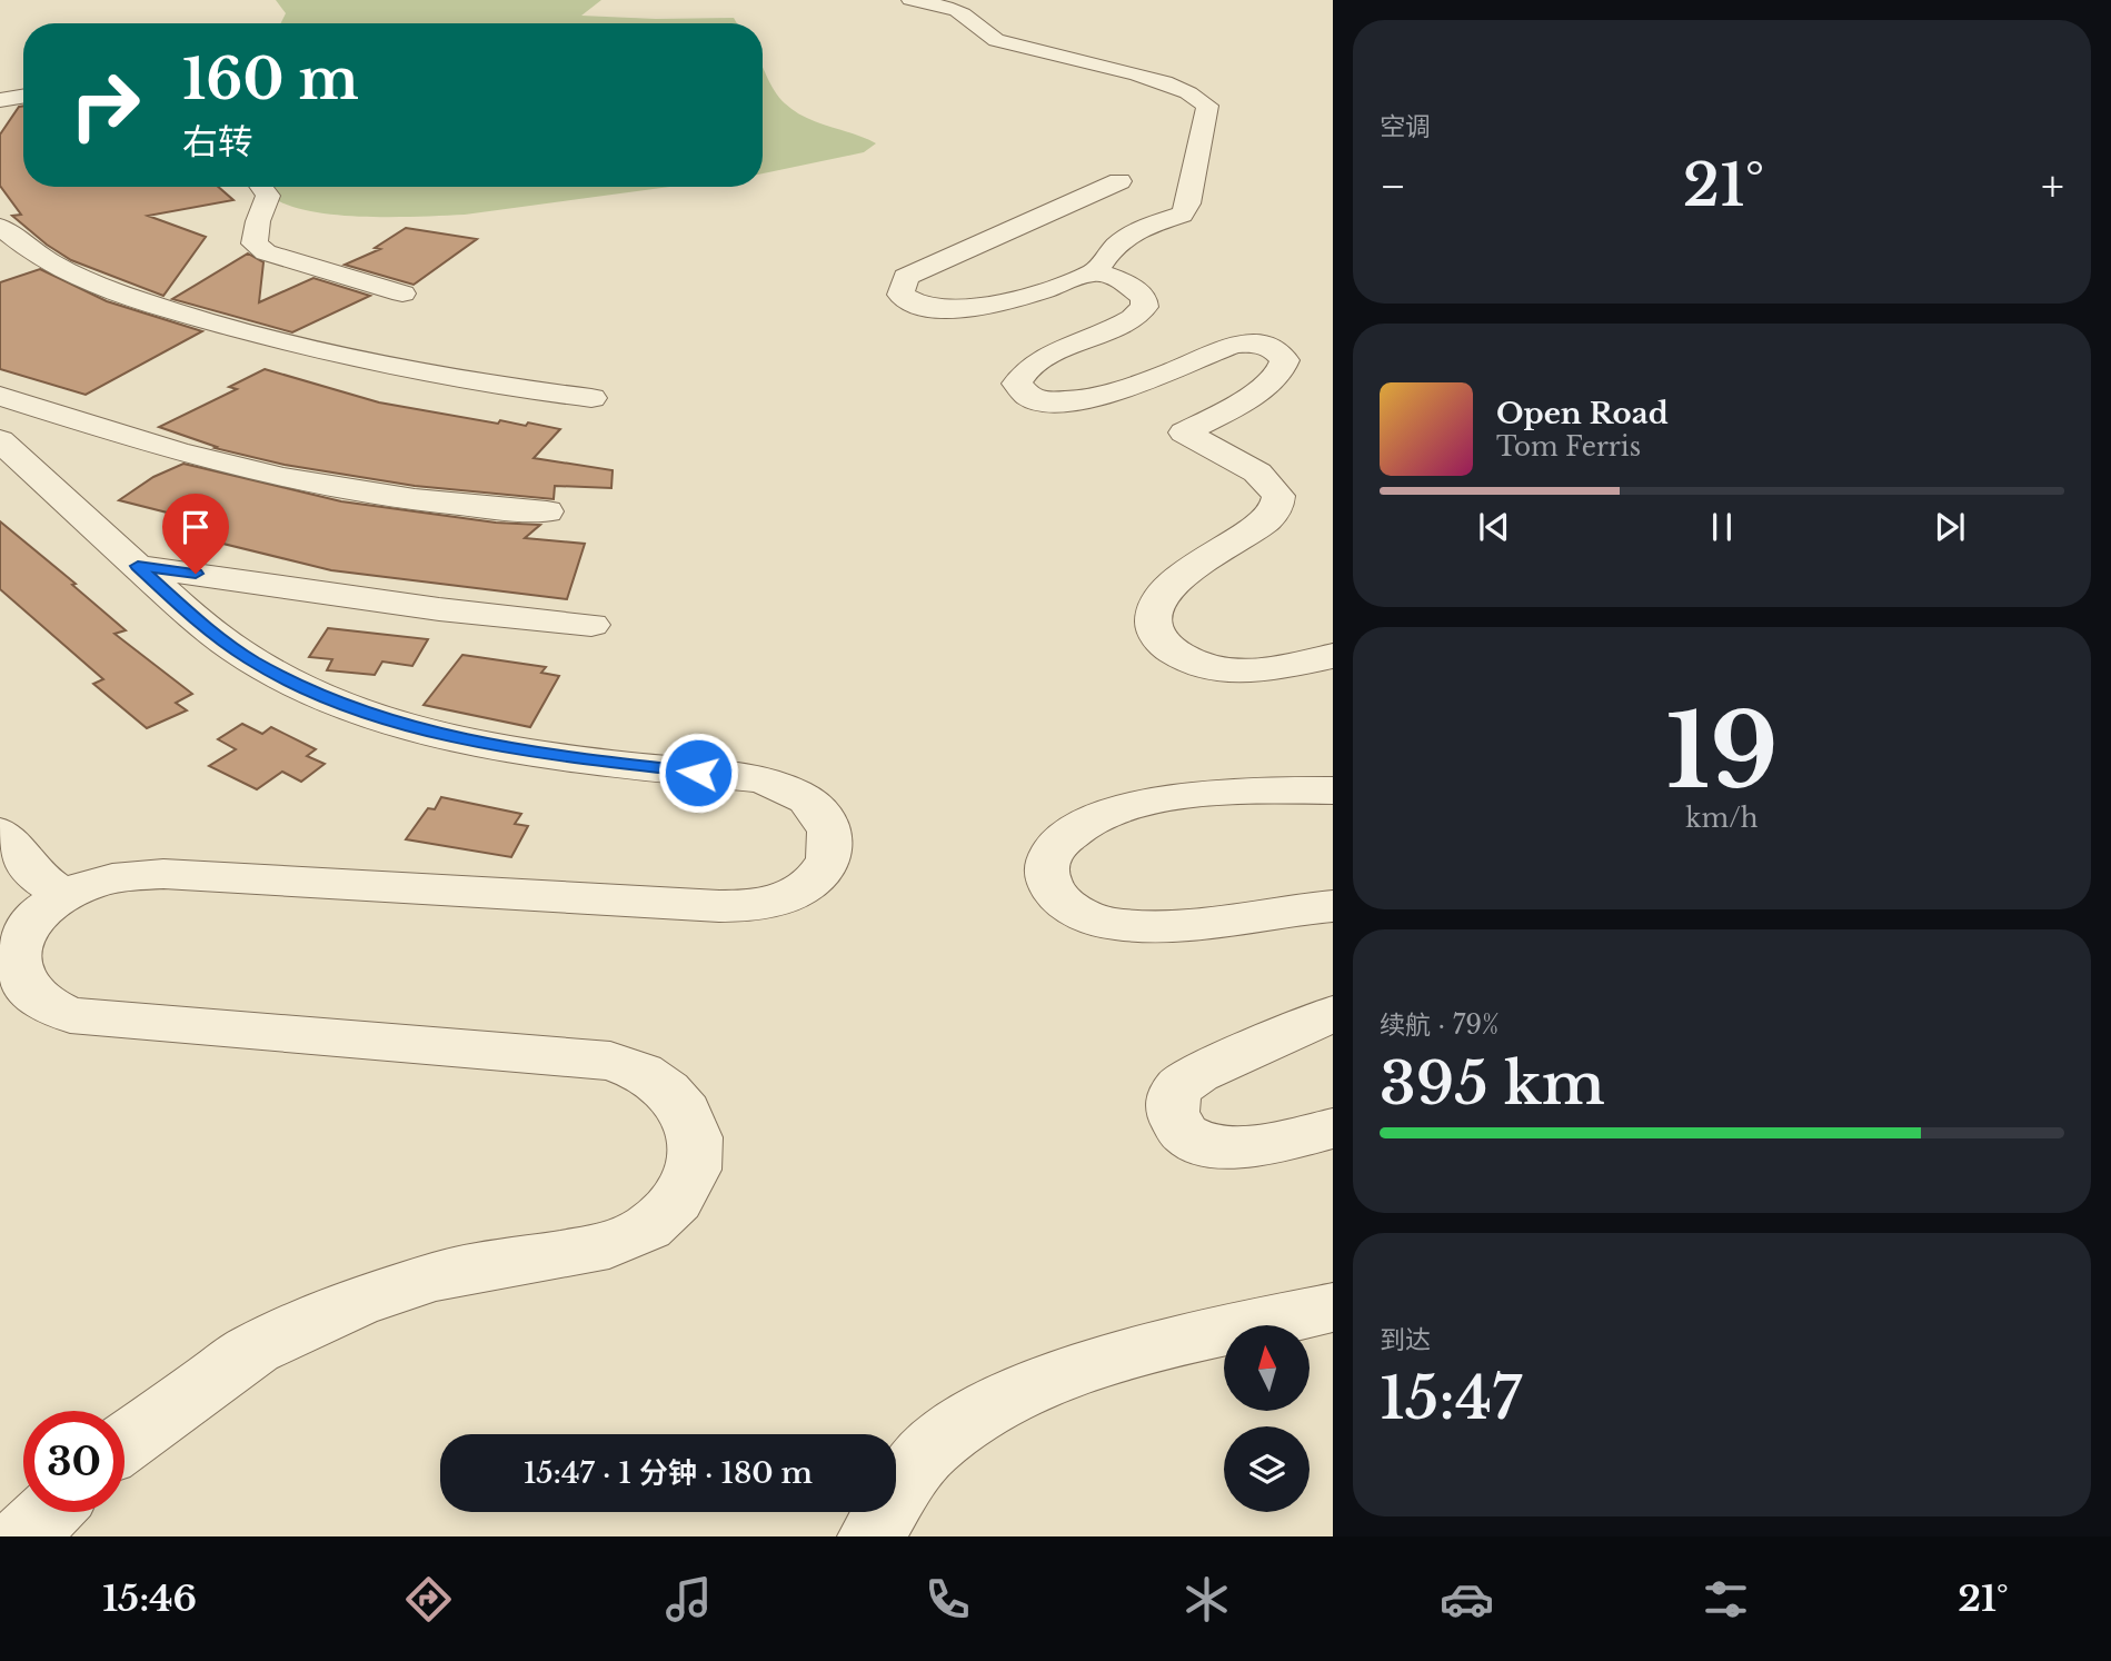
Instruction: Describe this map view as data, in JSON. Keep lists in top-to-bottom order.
{
  "north": "top",
  "page": {
    "tile": [
      "空调",
      ["19", "km/h"],
      ["续航 · 79%", "395 km"],
      ["到达", "15:47"]
    ],
    "turn": ["160 m", "右转"],
    "heat": ["−", "21°", "+"],
    "song": ["Open Road", "Tom Ferris"],
    "limit": "30",
    "trip": "15:47 · 1 分钟 · 180 m",
    "tabs": ["15:46", "21°"]
  }
}
